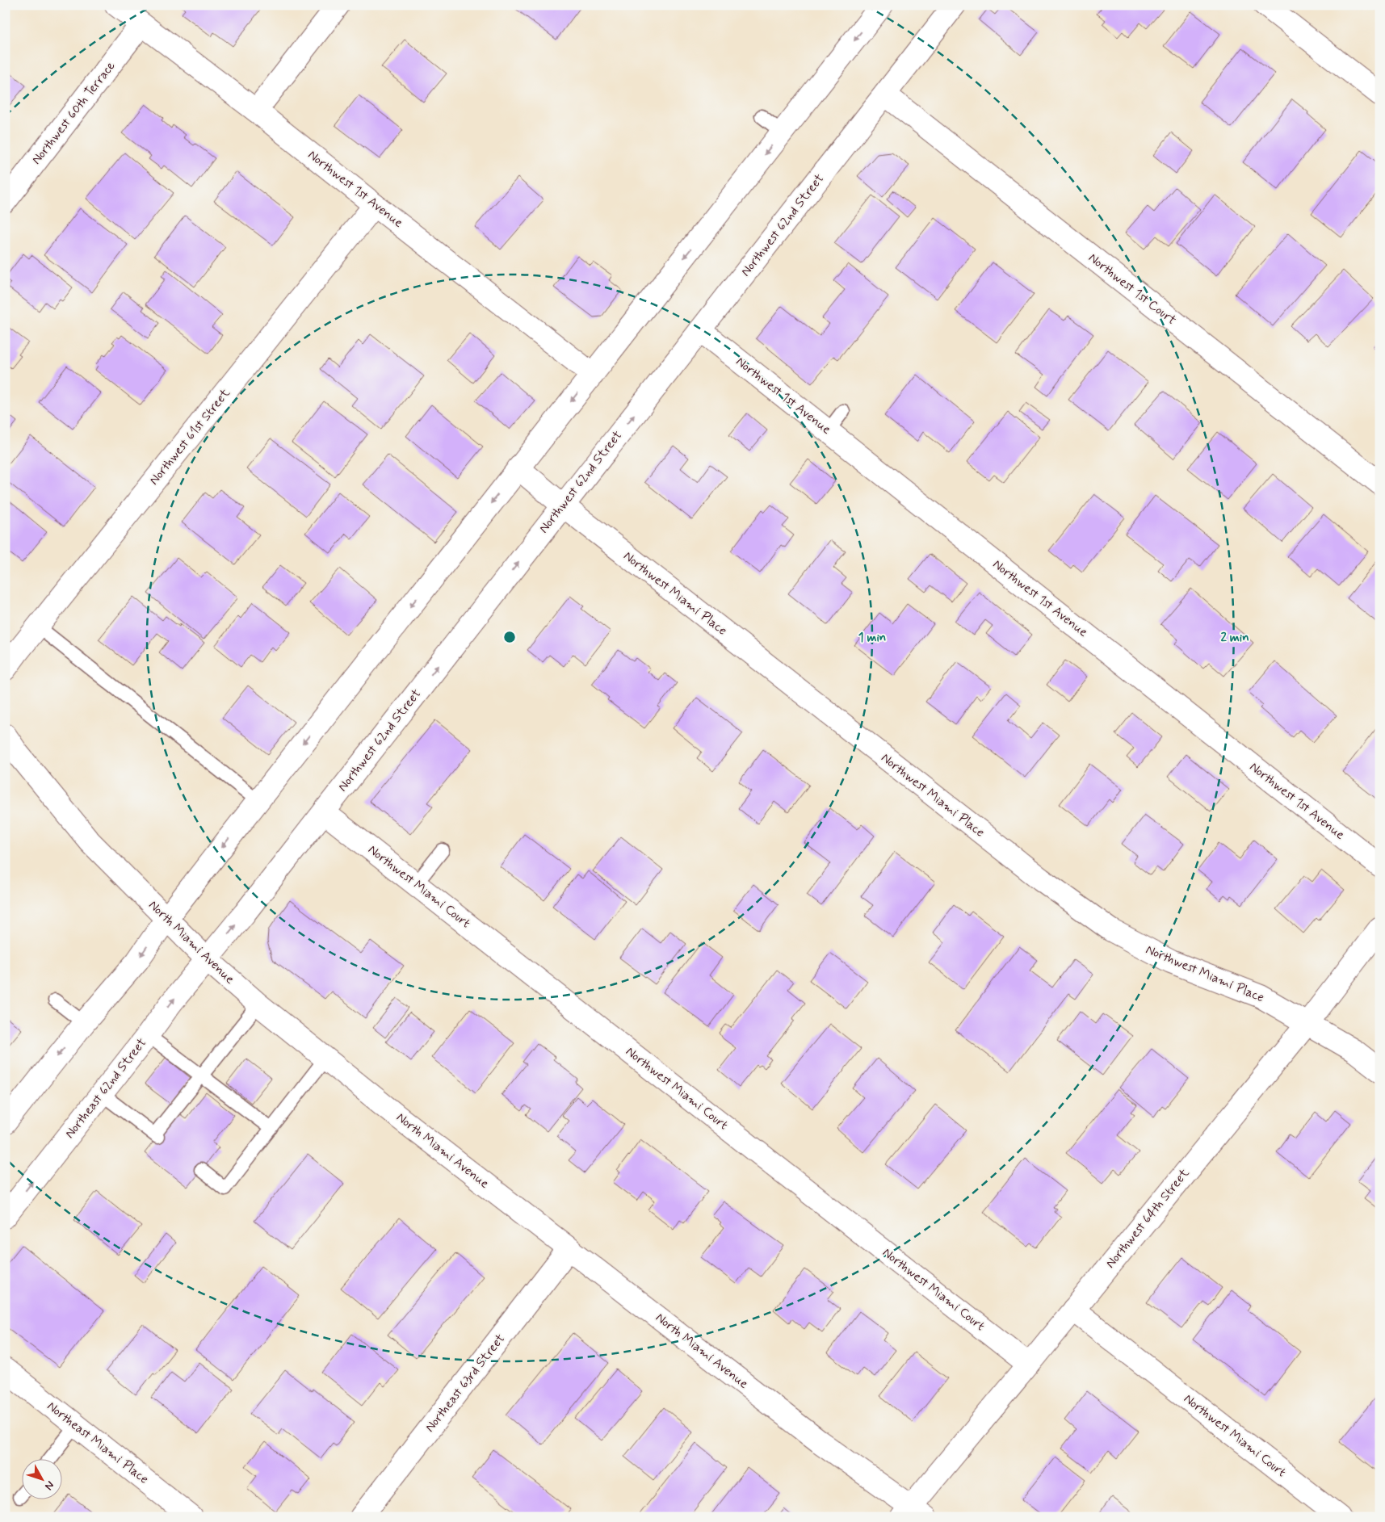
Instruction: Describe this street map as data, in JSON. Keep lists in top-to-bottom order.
{
  "streets": {
    "street": [
      "Northwest 60th Terrace",
      "Northwest 1st Avenue",
      "Northwest 62nd Street",
      "Northwest 1st Court",
      "Northwest 61st Street",
      "Northwest Miami Place",
      "Northwest Miami Court",
      "North Miami Avenue",
      "Northeast 62nd Street",
      "Northwest 64th Street",
      "Northeast 63rd Street",
      "Northeast Miami Place"
    ]
  },
  "crossings": [
    ["Northwest 60th Terrace", "Northwest 1st Avenue"],
    ["Northwest 1st Avenue", "Northwest 62nd Street"],
    ["Northwest 1st Avenue", "Northwest 61st Street"],
    ["Northwest 62nd Street", "Northwest 1st Court"],
    ["Northwest 62nd Street", "Northwest Miami Place"],
    ["Northwest 62nd Street", "Northwest Miami Court"],
    ["Northwest 62nd Street", "North Miami Avenue"],
    ["Northwest 62nd Street", "Northeast 62nd Street"],
    ["Northwest Miami Place", "Northwest 64th Street"],
    ["Northwest Miami Court", "Northwest 64th Street"],
    ["North Miami Avenue", "Northeast 62nd Street"],
    ["North Miami Avenue", "Northwest 64th Street"],
    ["North Miami Avenue", "Northeast 63rd Street"]
  ],
  "north": "bottom right",
  "rings": ["1 min", "2 min"]
}
